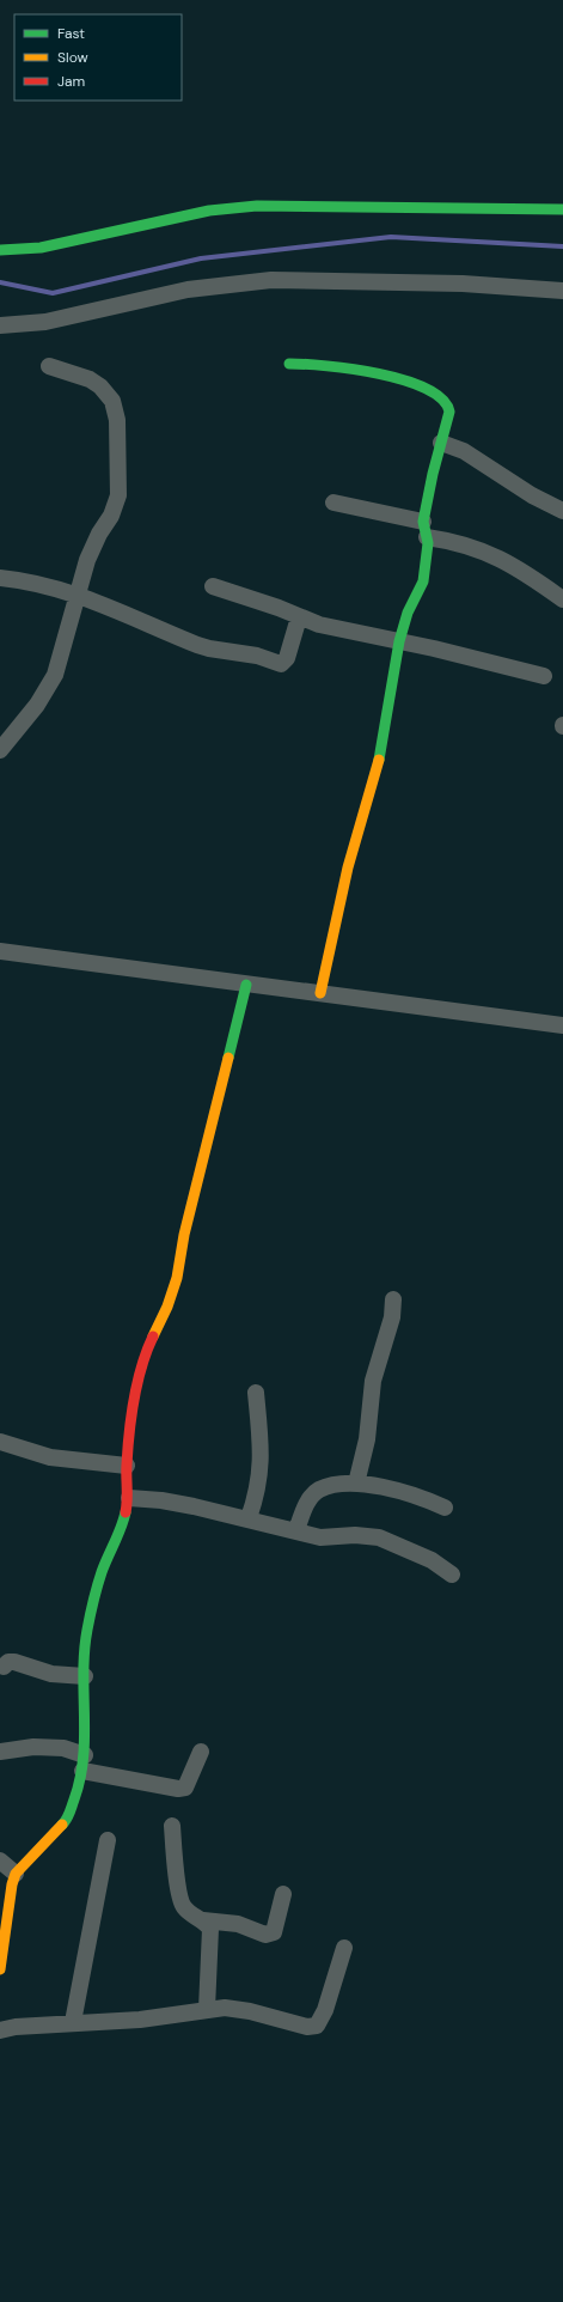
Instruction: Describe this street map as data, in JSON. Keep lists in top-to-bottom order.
{
  "legend": ["Fast", "Slow", "Jam"]
}
